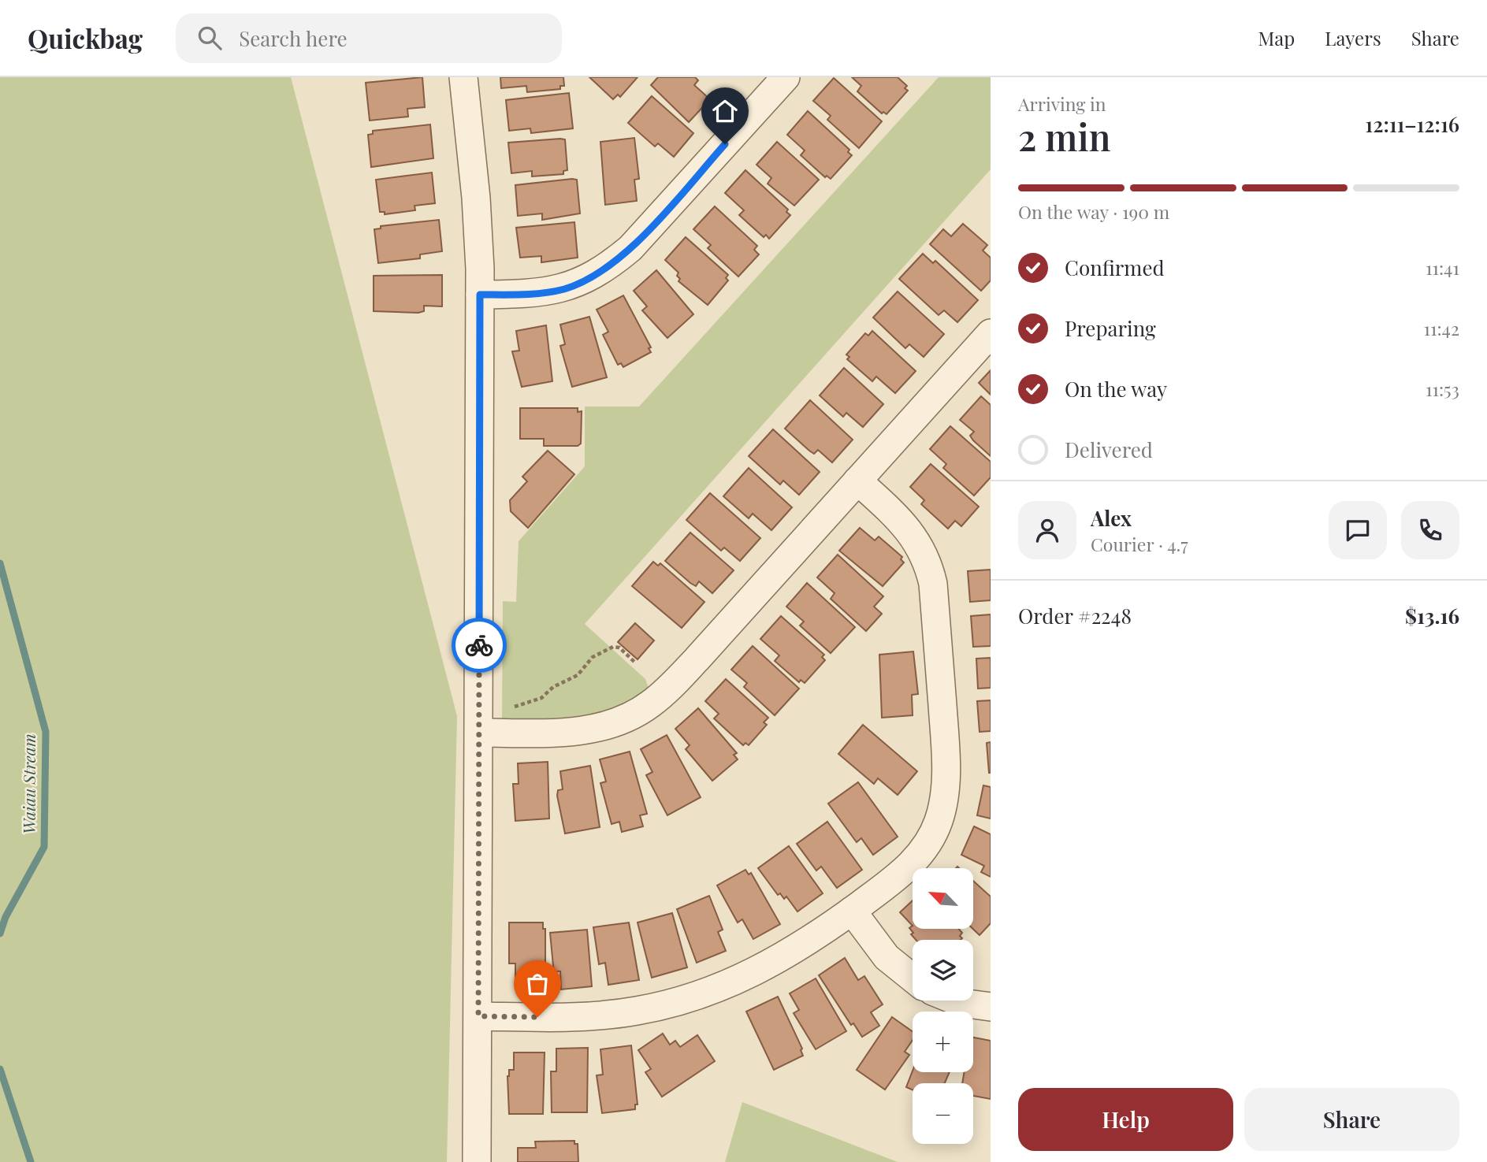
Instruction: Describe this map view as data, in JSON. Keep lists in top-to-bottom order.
{
  "water": ["Waiau Stream"],
  "north": "top left",
  "page": {
    "header": "Quickbag",
    "search": "Search here",
    "nav": ["Map", "Layers", "Share"],
    "heading": ["2 min", "Arriving in", "12:11–12:16"],
    "panel": [
      "Alex",
      "Courier · 4.7",
      "Order #2248",
      "$13.16"
    ],
    "bar": "On the way · 190 m",
    "list": [
      ["Confirmed", "11:41"],
      ["Preparing", "11:42"],
      ["On the way", "11:53"],
      "Delivered"
    ],
    "map_buttons": ["+", "−"],
    "buttons": ["Help", "Share"]
  }
}
